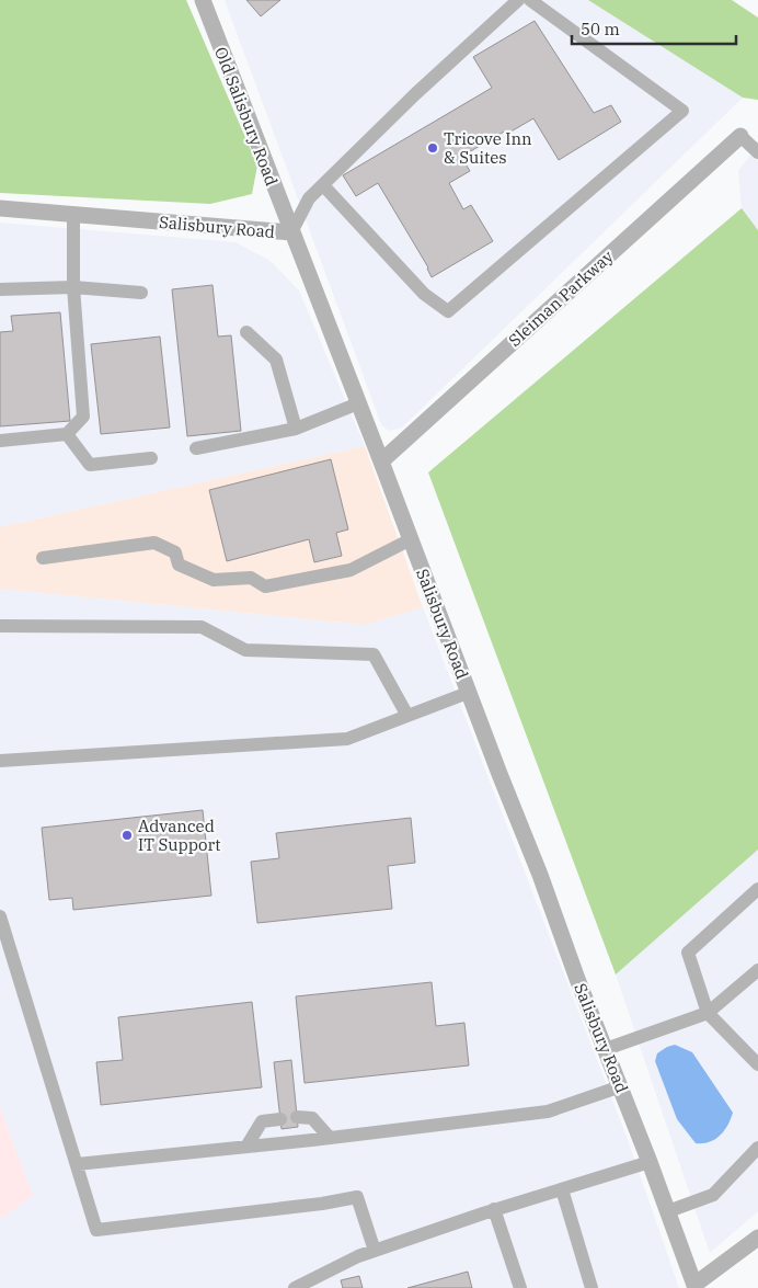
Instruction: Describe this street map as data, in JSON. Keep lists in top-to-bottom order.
{
  "streets": {
    "street": ["Old Salisbury Road", "Salisbury Road", "Sleiman Parkway"]
  },
  "crossings": [
    ["Old Salisbury Road", "Salisbury Road"],
    ["Salisbury Road", "Sleiman Parkway"]
  ],
  "places": ["Tricove Inn & Suites", "Advanced IT Support"],
  "scale_bar": "50 m"
}
